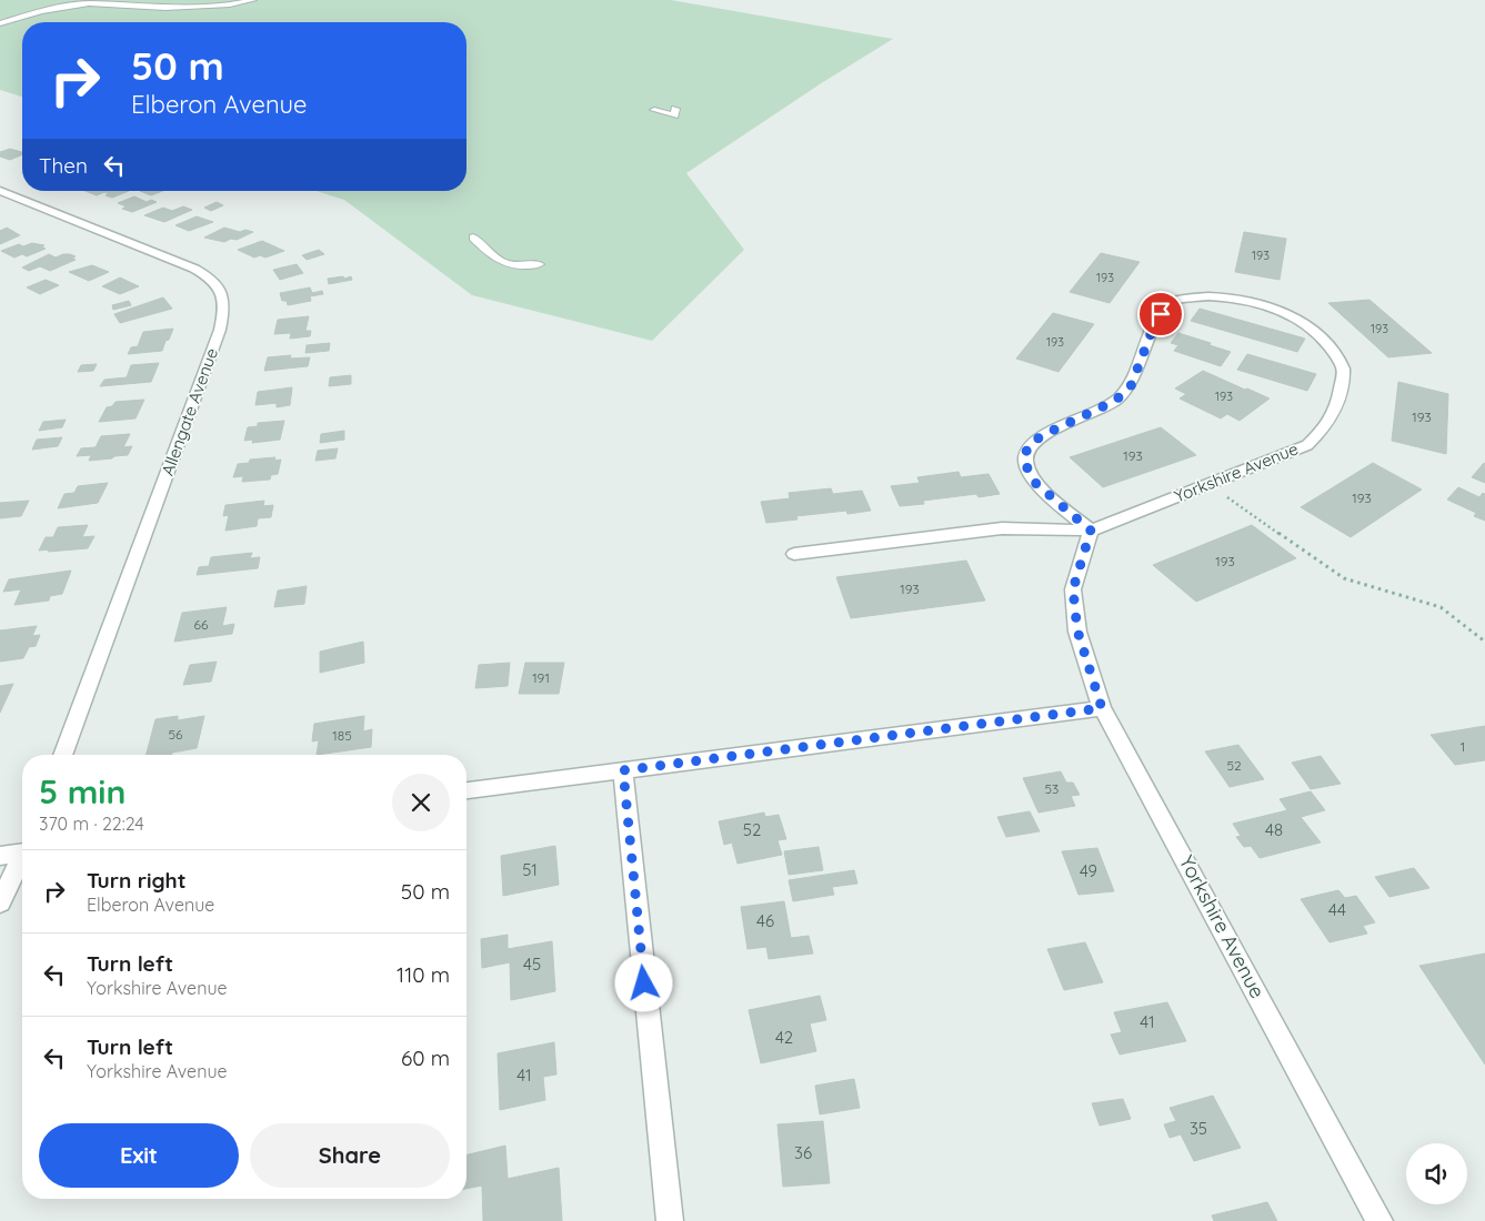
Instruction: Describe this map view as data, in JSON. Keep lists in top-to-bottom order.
{
  "streets": {
    "street": ["Allengate Avenue", "Yorkshire Avenue"]
  },
  "house_numbers": [
    "193",
    "193",
    "193",
    "193",
    "193",
    "193",
    "193",
    "193",
    "193",
    "193",
    "66",
    "191",
    "56",
    "185",
    "1",
    "52",
    "53",
    "52",
    "48",
    "51",
    "49",
    "44",
    "46",
    "45",
    "41",
    "42",
    "41",
    "35",
    "36"
  ],
  "page": {
    "turn": ["50 m", "Elberon Avenue"],
    "then": "Then",
    "heading": ["5 min", "370 m · 22:24"],
    "list": [
      {
        "name": "Turn right",
        "note": "Elberon Avenue",
        "value": "50 m"
      },
      {
        "name": "Turn left",
        "note": "Yorkshire Avenue",
        "value": "110 m"
      },
      {
        "name": "Turn left",
        "note": "Yorkshire Avenue",
        "value": "60 m"
      }
    ],
    "buttons": ["Exit", "Share"]
  }
}
